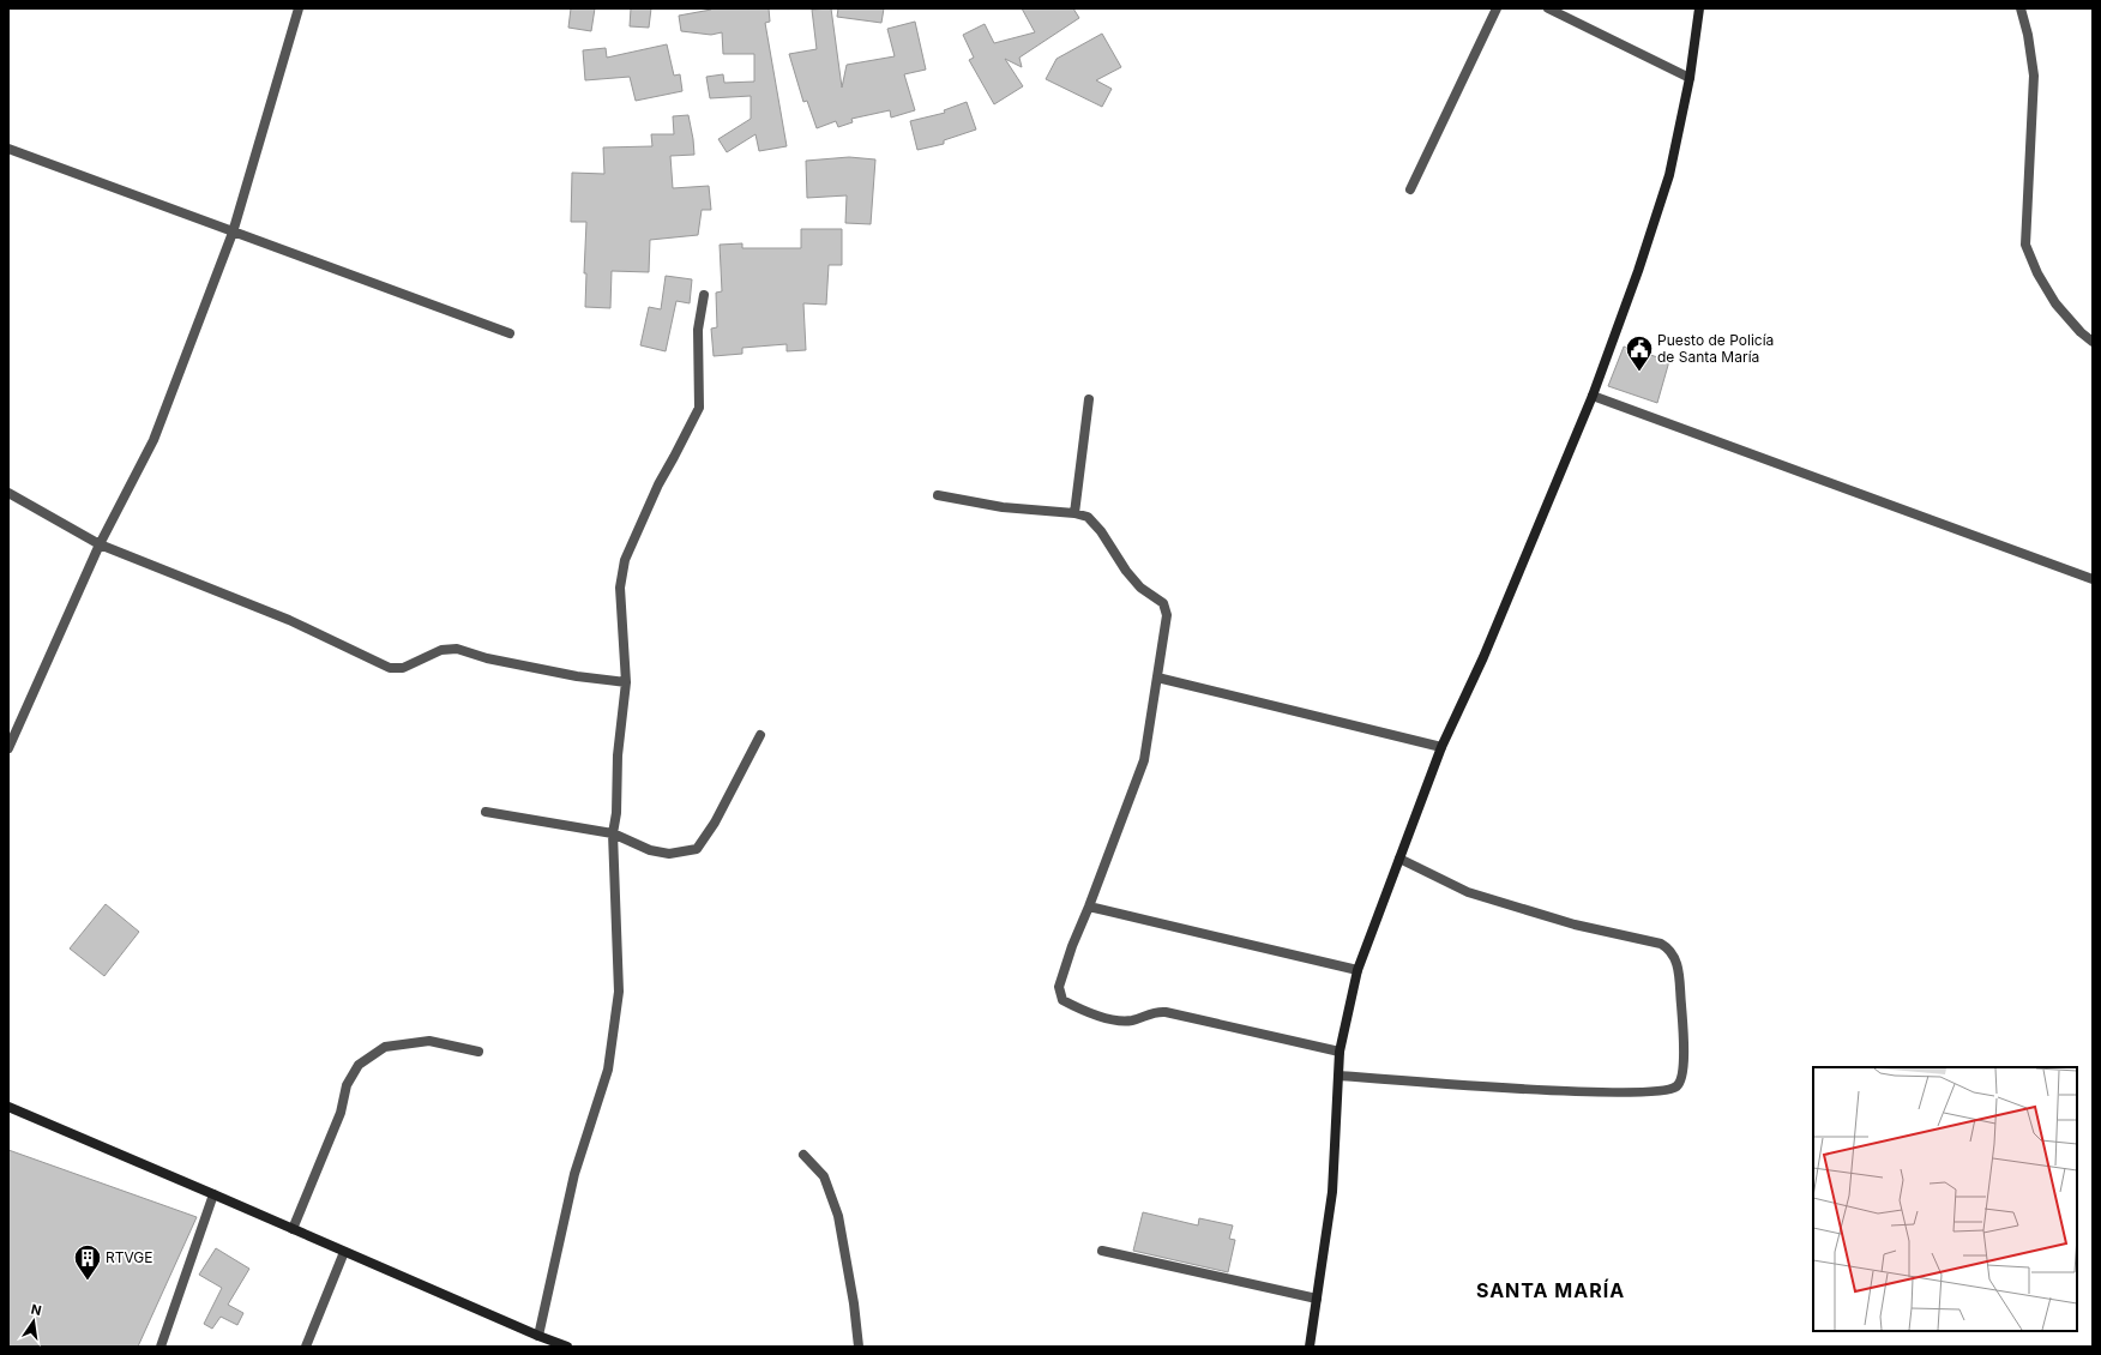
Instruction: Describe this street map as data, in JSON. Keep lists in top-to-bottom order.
{
  "districts": ["SANTA MARÍA"],
  "places": {
    "public building": ["Puesto de Policía de Santa María"],
    "building": ["RTVGE"]
  },
  "north": "top"
}
